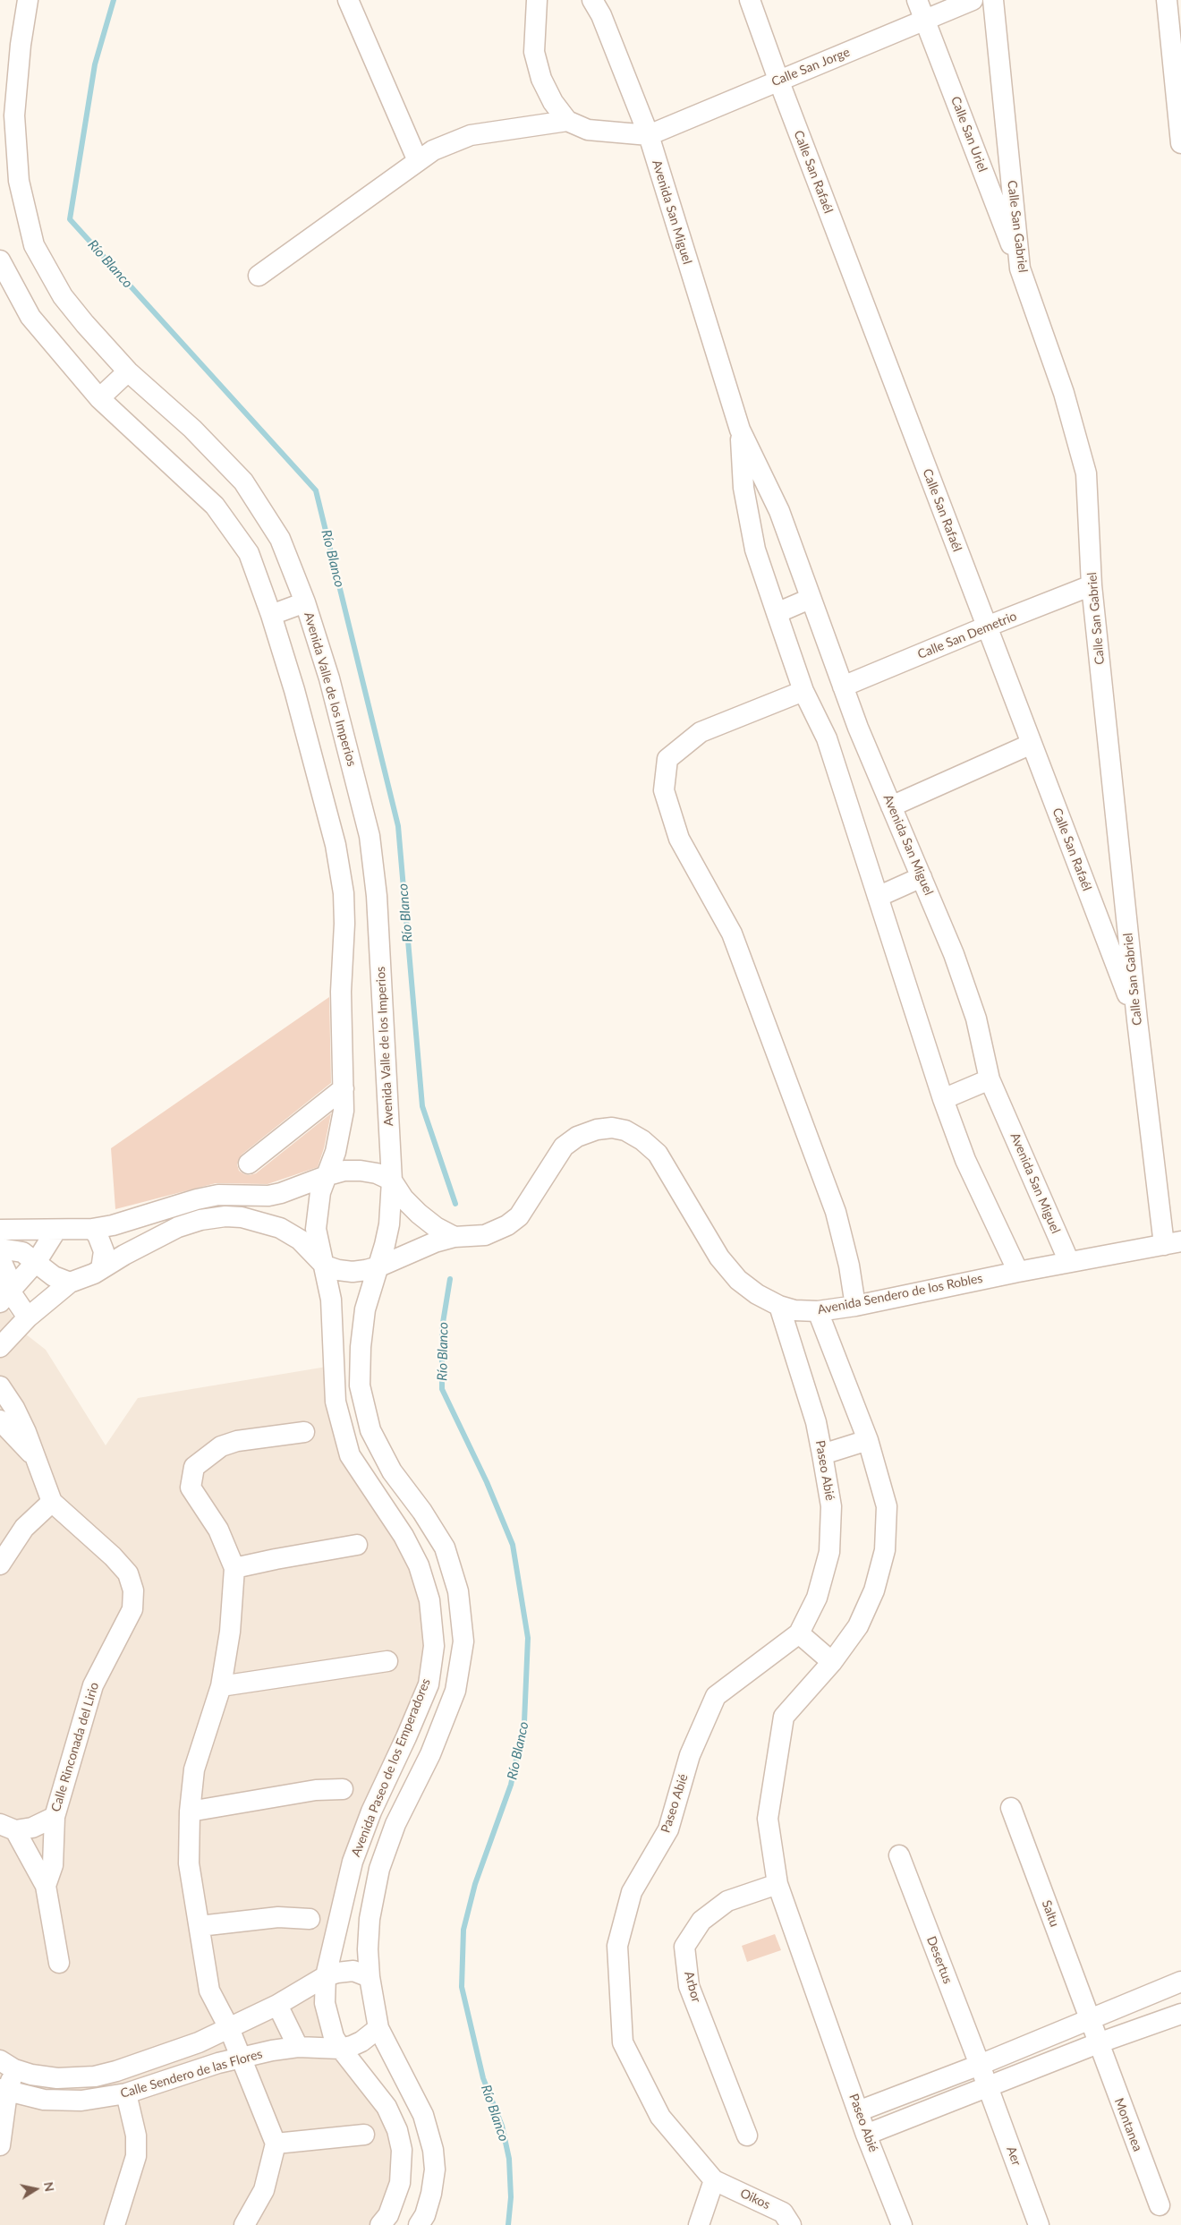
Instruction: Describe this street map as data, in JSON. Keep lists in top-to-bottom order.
{
  "streets": {
    "street": [
      "Calle San Jorge",
      "Calle San Uriel",
      "Calle San Rafaél",
      "Avenida San Miguel",
      "Calle San Gabriel",
      "Calle San Demetrio",
      "Avenida Valle de los Imperios",
      "Avenida Sendero de los Robles",
      "Paseo Abié",
      "Calle Rinconada del Lirio",
      "Avenida Paseo de los Emperadores",
      "Saltu",
      "Desertus",
      "Arbor",
      "Calle Sendero de las Flores",
      "Montanea",
      "Aer",
      "Oikos"
    ]
  },
  "crossings": [
    ["Calle San Jorge", "Calle San Uriel"],
    ["Calle San Jorge", "Calle San Rafaél"],
    ["Calle San Jorge", "Avenida San Miguel"],
    ["Calle San Uriel", "Calle San Gabriel"],
    ["Calle San Rafaél", "Calle San Gabriel"],
    ["Calle San Rafaél", "Calle San Demetrio"],
    ["Avenida San Miguel", "Calle San Demetrio"],
    ["Avenida San Miguel", "Avenida Sendero de los Robles"],
    ["Calle San Gabriel", "Calle San Demetrio"],
    ["Calle San Gabriel", "Avenida Sendero de los Robles"],
    ["Avenida Valle de los Imperios", "Avenida Sendero de los Robles"],
    ["Avenida Valle de los Imperios", "Avenida Paseo de los Emperadores"],
    ["Avenida Sendero de los Robles", "Paseo Abié"],
    ["Avenida Sendero de los Robles", "Avenida Paseo de los Emperadores"],
    ["Paseo Abié", "Arbor"],
    ["Paseo Abié", "Oikos"],
    ["Avenida Paseo de los Emperadores", "Calle Sendero de las Flores"],
    ["Saltu", "Montanea"],
    ["Desertus", "Aer"]
  ],
  "water": ["Río Blanco"],
  "north": "right"
}
